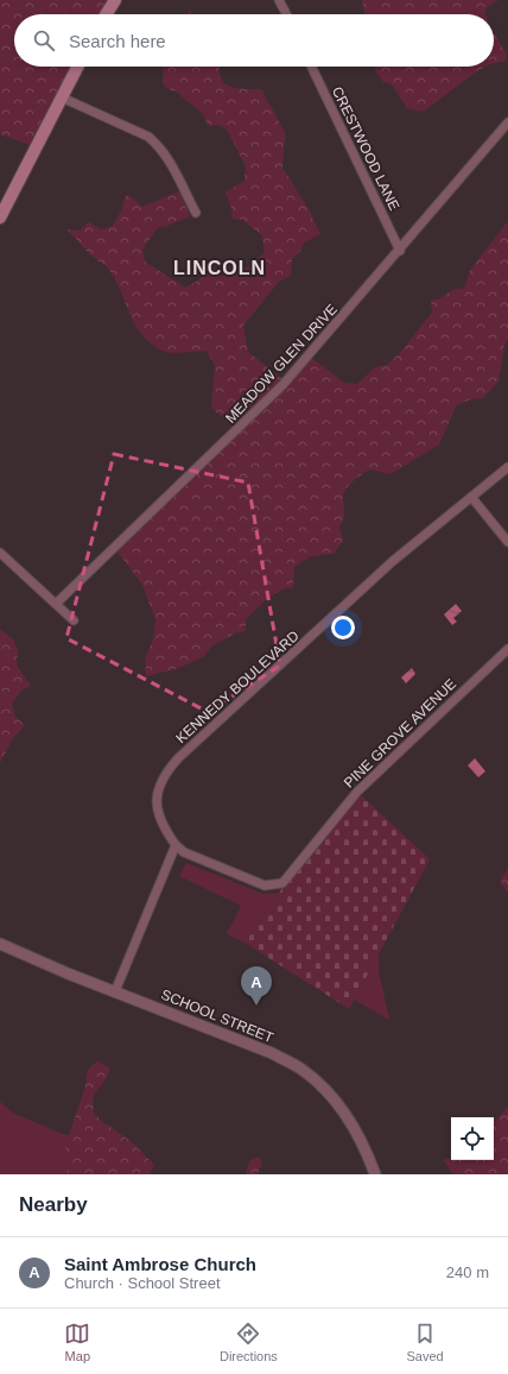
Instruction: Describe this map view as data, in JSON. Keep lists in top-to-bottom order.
{
  "streets": {
    "street": [
      "CRESTWOOD LANE",
      "MEADOW GLEN DRIVE",
      "KENNEDY BOULEVARD",
      "PINE GROVE AVENUE",
      "SCHOOL STREET"
    ]
  },
  "crossings": [
    ["CRESTWOOD LANE", "MEADOW GLEN DRIVE"],
    ["KENNEDY BOULEVARD", "PINE GROVE AVENUE"]
  ],
  "districts": ["LINCOLN"],
  "page": {
    "search": "Search here",
    "pins": "A",
    "heading": "Nearby",
    "list": [
      {
        "mark": "A",
        "name": "Saint Ambrose Church",
        "note": "Church · School Street",
        "value": "240 m"
      }
    ],
    "nav": ["Map", "Directions", "Saved"]
  }
}
